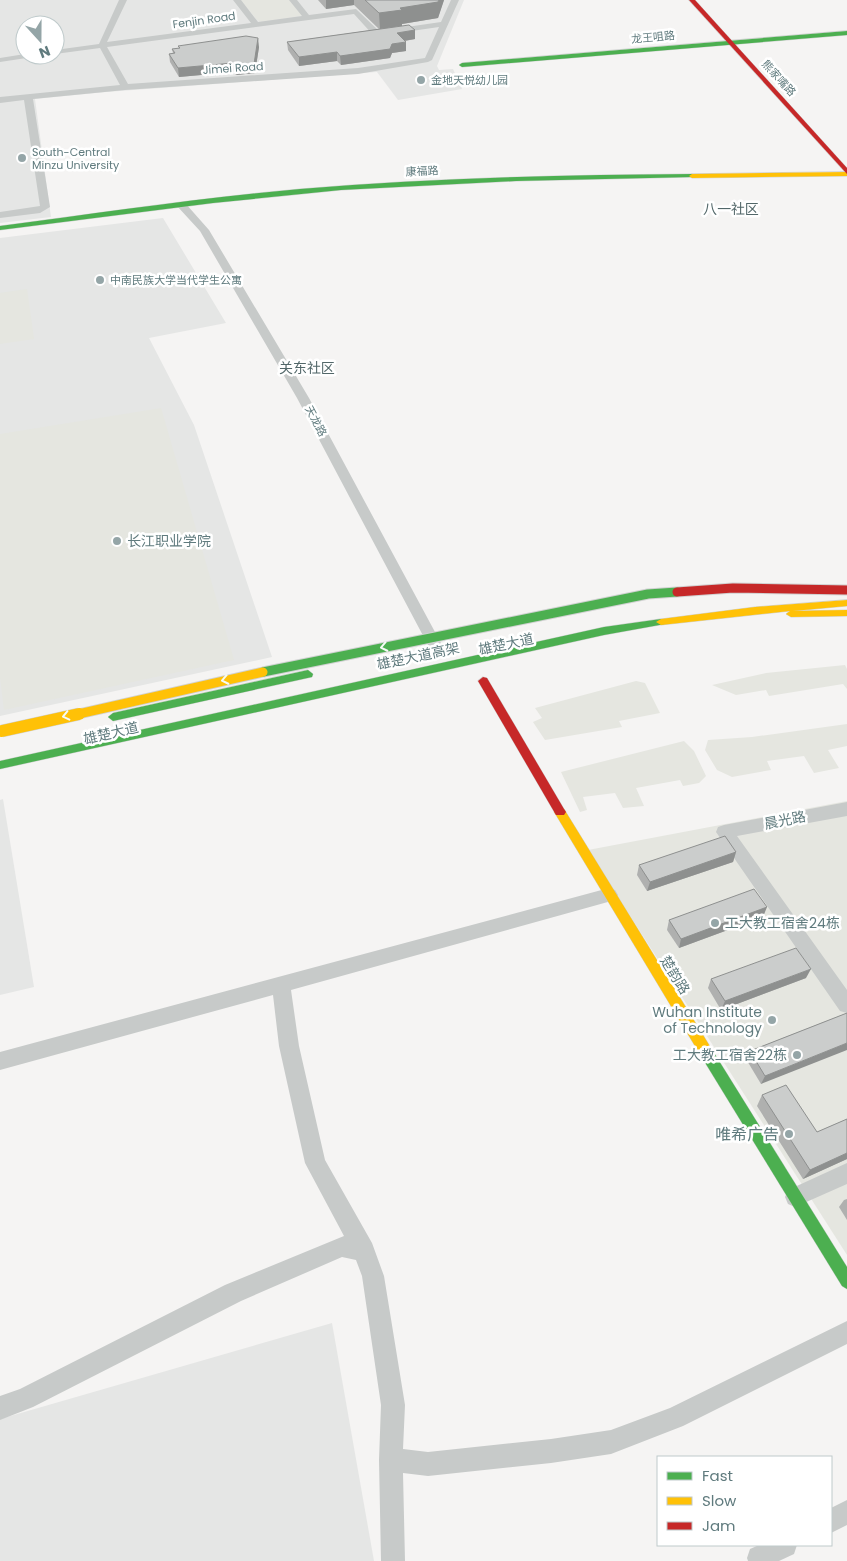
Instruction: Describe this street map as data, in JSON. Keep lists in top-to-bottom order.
{
  "streets": {
    "main road": [
      "龙王咀路",
      "熊家嘴路",
      "康福路",
      "雄楚大道",
      "雄楚大道高架",
      "楚韵路"
    ],
    "street": [
      "Fenjin Road",
      "Jimei Road",
      "天龙路",
      "晨光路"
    ]
  },
  "crossings": [
    ["Fenjin Road", "Jimei Road"],
    ["龙王咀路", "熊家嘴路"],
    ["熊家嘴路", "康福路"],
    ["康福路", "天龙路"],
    ["天龙路", "雄楚大道"],
    ["天龙路", "雄楚大道高架"],
    ["雄楚大道", "雄楚大道高架"]
  ],
  "districts": ["八一社区", "关东社区"],
  "places": [
    "金地天悦幼儿园",
    "South-Central Minzu University",
    "中南民族大学当代学生公寓",
    "长江职业学院",
    "工大教工宿舍24栋",
    "Wuhan Institute of Technology",
    "工大教工宿舍22栋",
    "唯希广告"
  ],
  "legend": ["Fast", "Slow", "Jam"],
  "north": "bottom"
}
